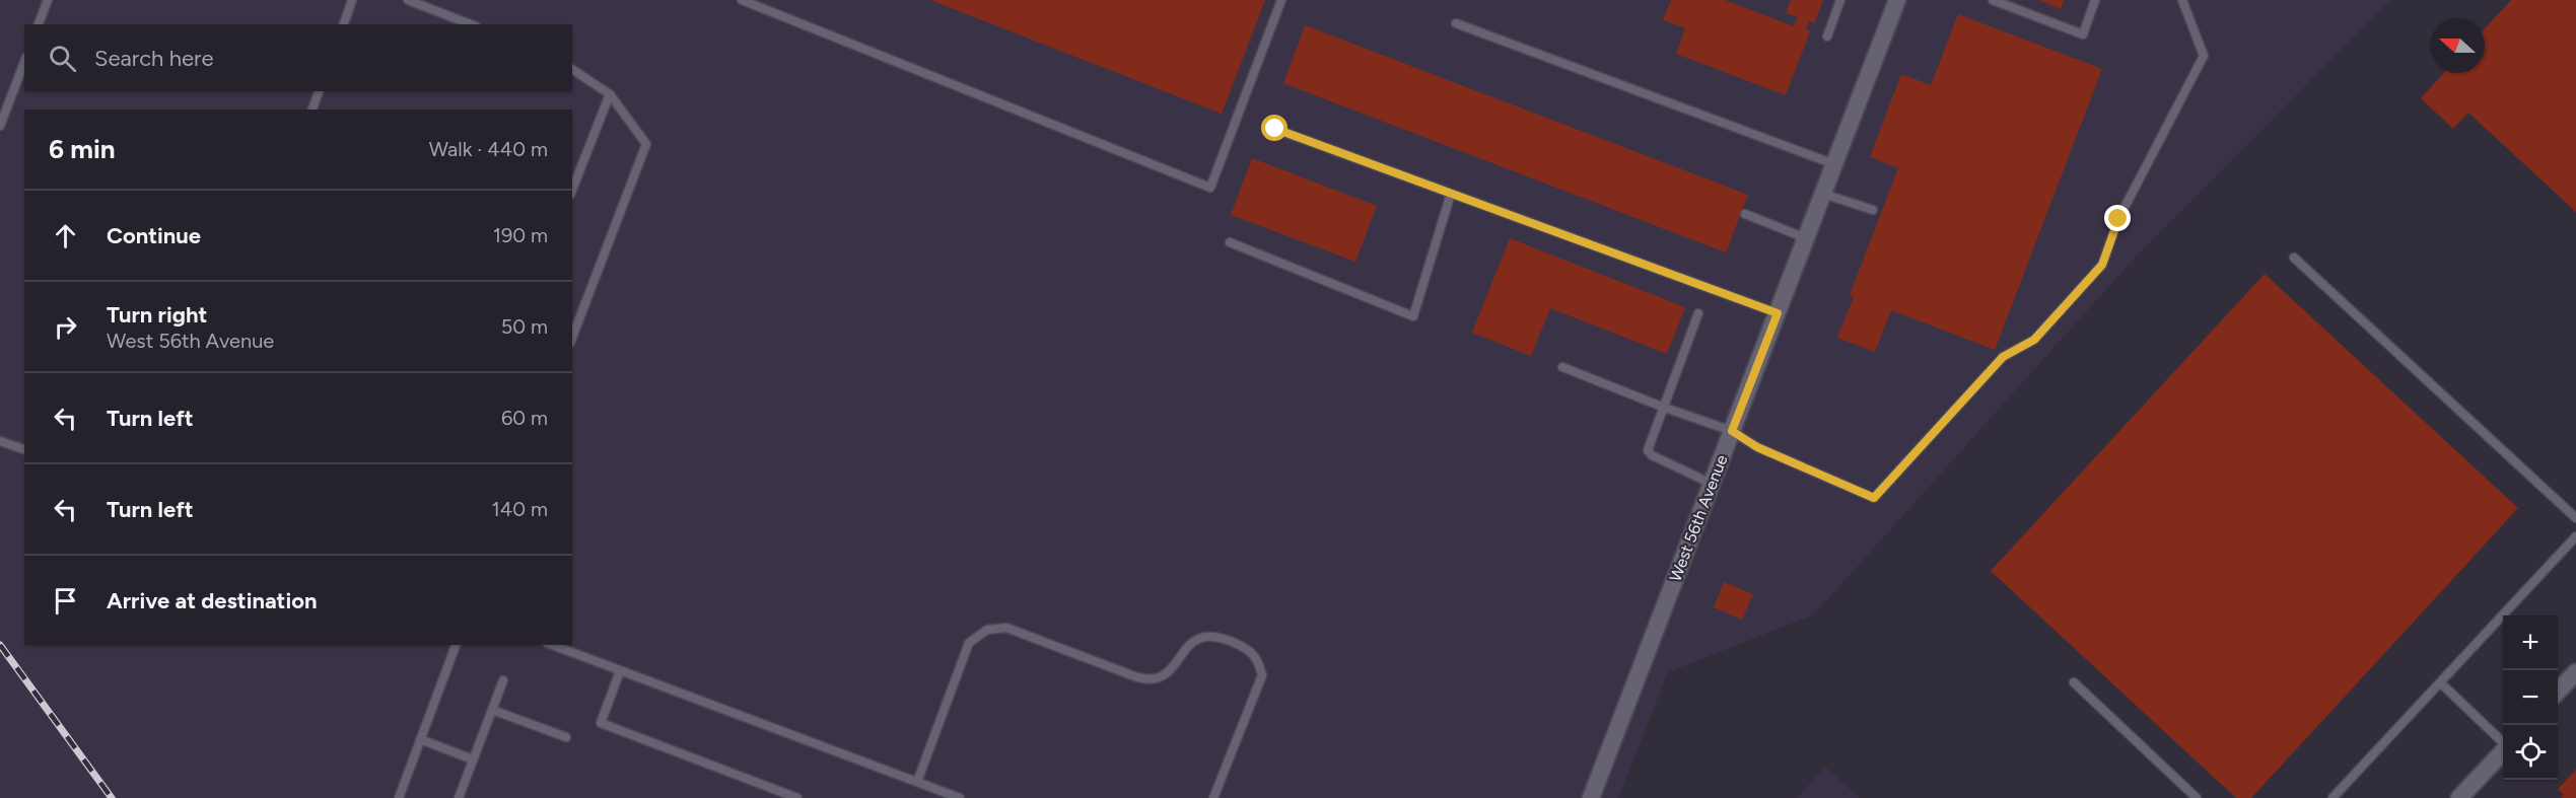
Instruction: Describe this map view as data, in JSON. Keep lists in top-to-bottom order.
{
  "streets": {
    "street": ["West 56th Avenue"]
  },
  "north": "left",
  "page": {
    "search": "Search here",
    "heading": ["6 min", "Walk · 440 m"],
    "list": [
      ["Continue", "190 m"],
      ["Turn right", "West 56th Avenue", "50 m"],
      ["Turn left", "60 m"],
      ["Turn left", "140 m"],
      "Arrive at destination"
    ],
    "map_buttons": ["+", "−"]
  }
}
